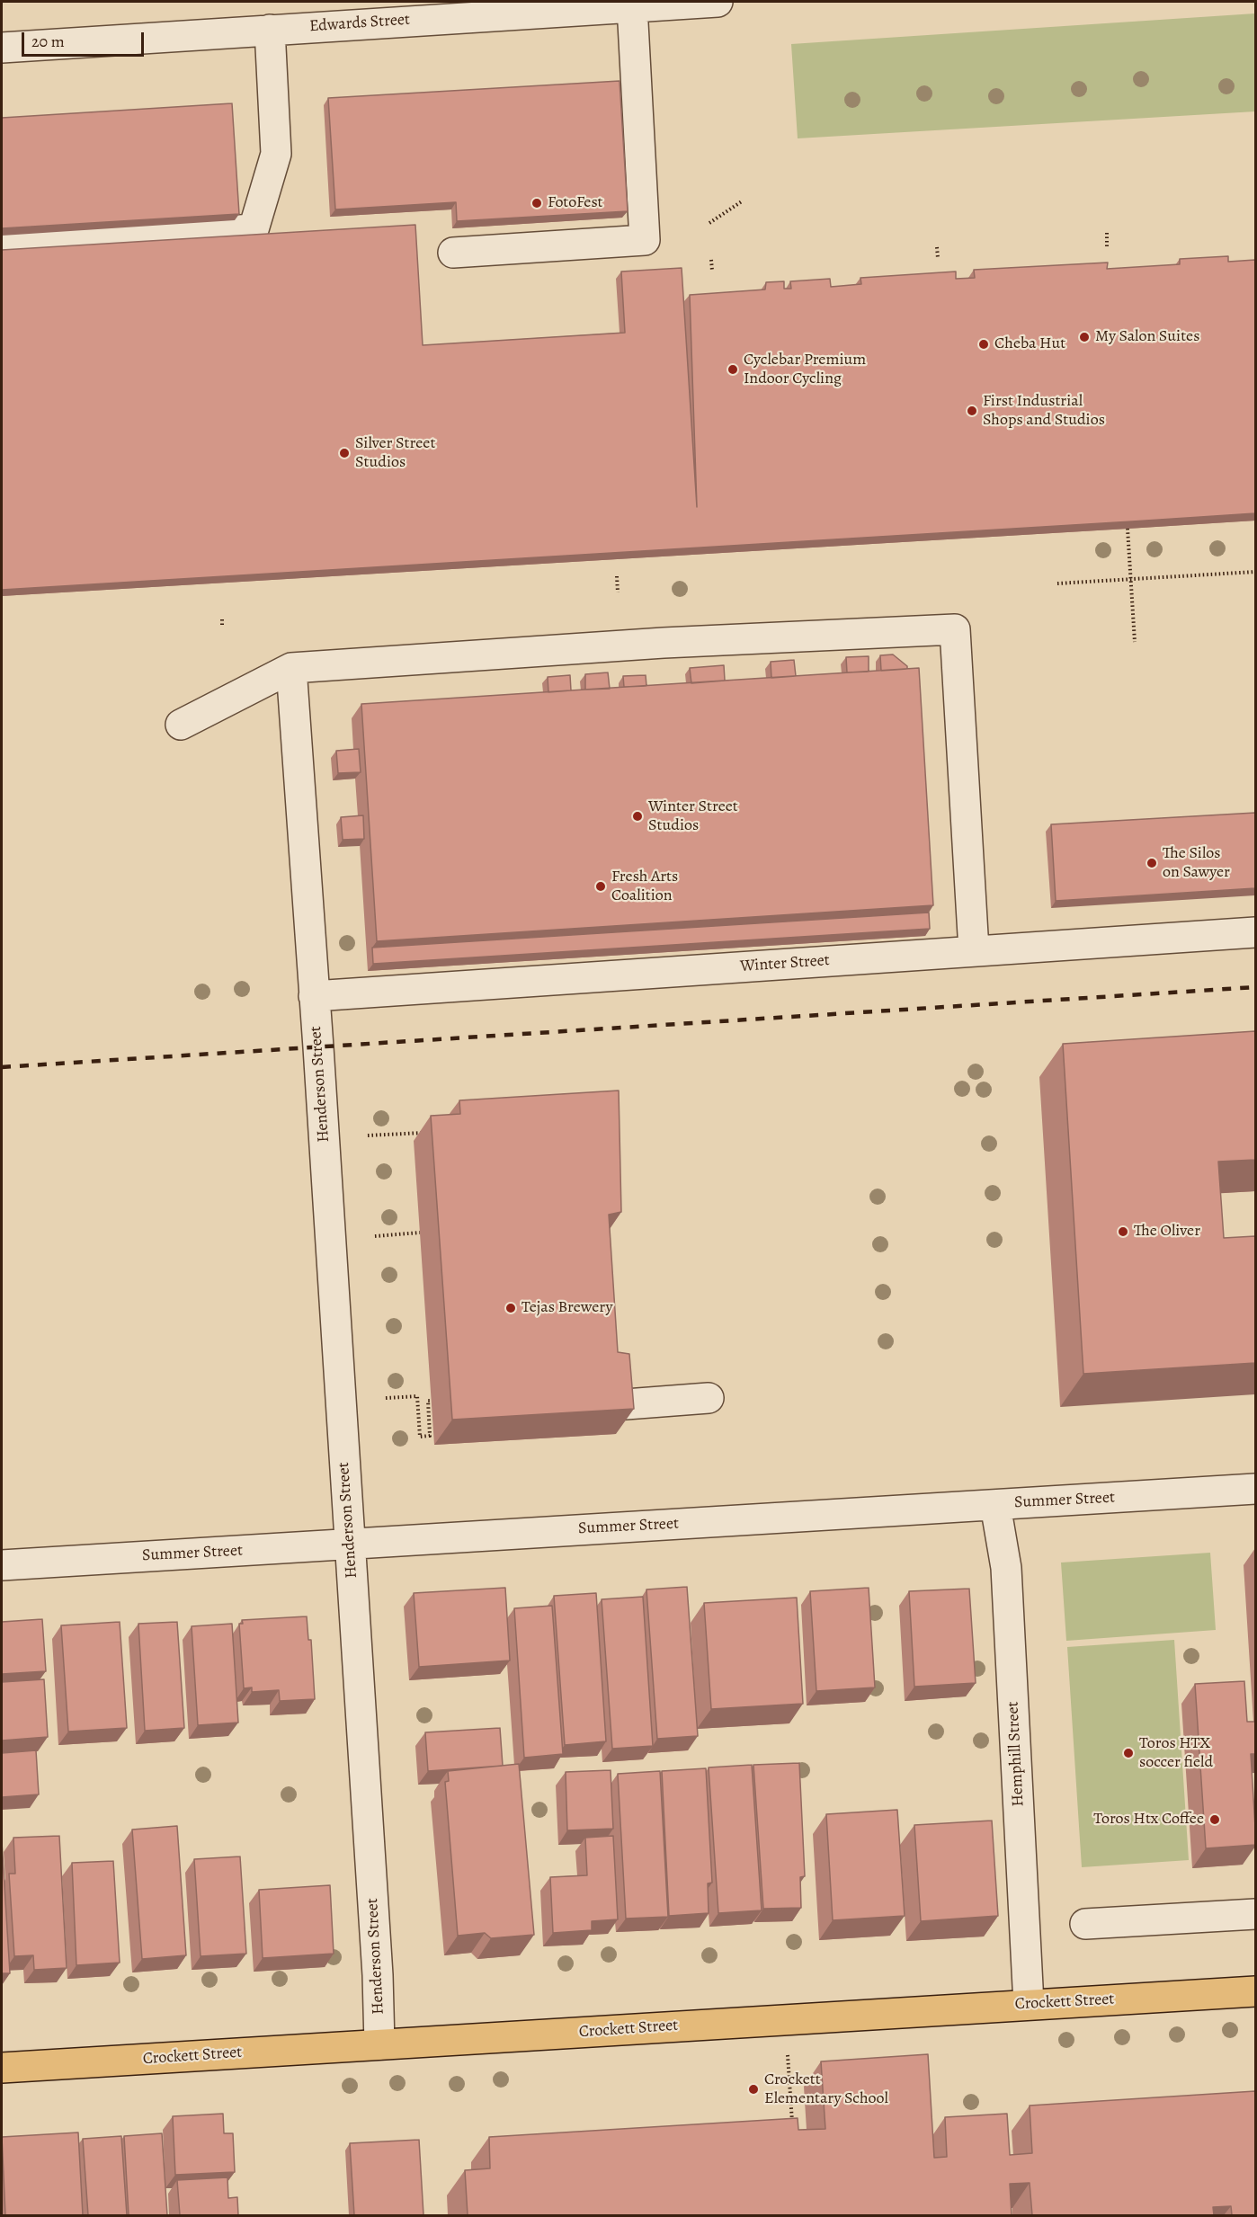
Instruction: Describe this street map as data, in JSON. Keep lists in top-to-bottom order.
{
  "streets": {
    "main road": ["Crockett Street"],
    "street": [
      "Edwards Street",
      "Winter Street",
      "Henderson Street",
      "Summer Street",
      "Hemphill Street"
    ]
  },
  "crossings": [
    ["Winter Street", "Henderson Street"],
    ["Henderson Street", "Summer Street"],
    ["Henderson Street", "Crockett Street"],
    ["Summer Street", "Hemphill Street"],
    ["Hemphill Street", "Crockett Street"]
  ],
  "places": [
    "FotoFest",
    "My Salon Suites",
    "Cheba Hut",
    "Cyclebar Premium Indoor Cycling",
    "First Industrial Shops and Studios",
    "Silver Street Studios",
    "Winter Street Studios",
    "The Silos on Sawyer",
    "Fresh Arts Coalition",
    "The Oliver",
    "Tejas Brewery",
    "Toros HTX soccer field",
    "Toros Htx Coffee",
    "Crockett Elementary School"
  ],
  "scale_bar": "20 m"
}
